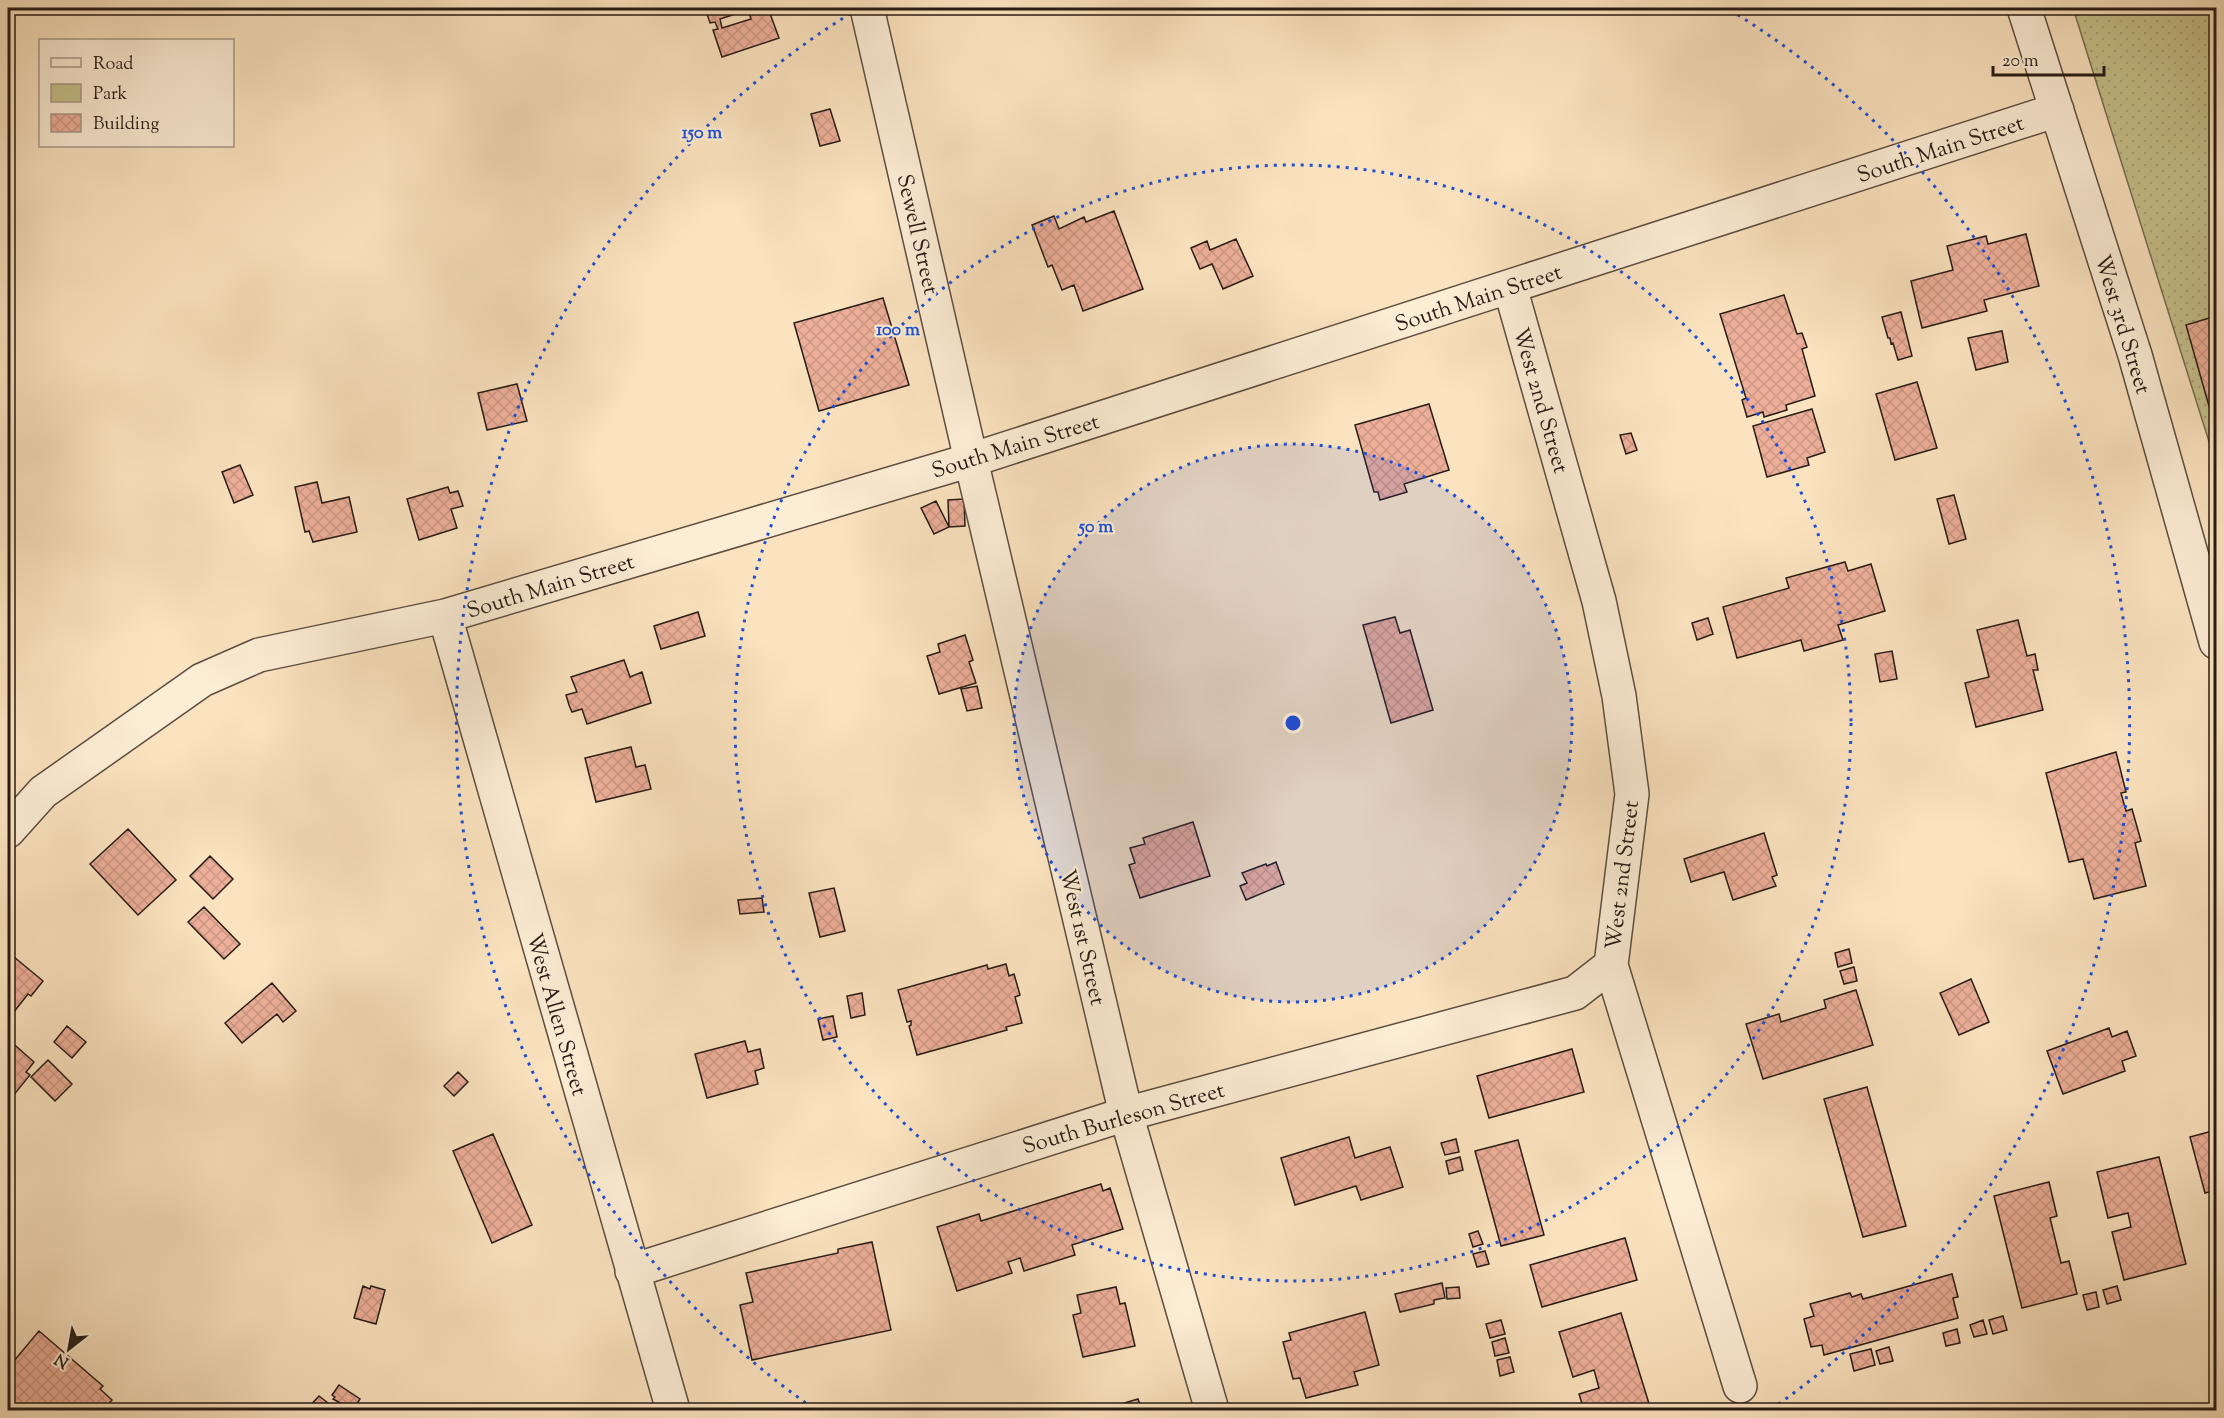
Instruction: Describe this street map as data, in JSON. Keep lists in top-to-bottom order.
{
  "streets": {
    "street": [
      "South Main Street",
      "Sewell Street",
      "West 3rd Street",
      "West 2nd Street",
      "West 1st Street",
      "West Allen Street",
      "South Burleson Street"
    ]
  },
  "crossings": [
    ["South Main Street", "Sewell Street"],
    ["South Main Street", "West 3rd Street"],
    ["South Main Street", "West 2nd Street"],
    ["South Main Street", "West 1st Street"],
    ["South Main Street", "West Allen Street"],
    ["Sewell Street", "West 1st Street"],
    ["West 2nd Street", "South Burleson Street"],
    ["West 1st Street", "South Burleson Street"],
    ["West Allen Street", "South Burleson Street"]
  ],
  "legend": ["Road", "Park", "Building"],
  "scale_bar": "20 m",
  "north": "bottom left",
  "rings": ["150 m", "100 m", "50 m"]
}
